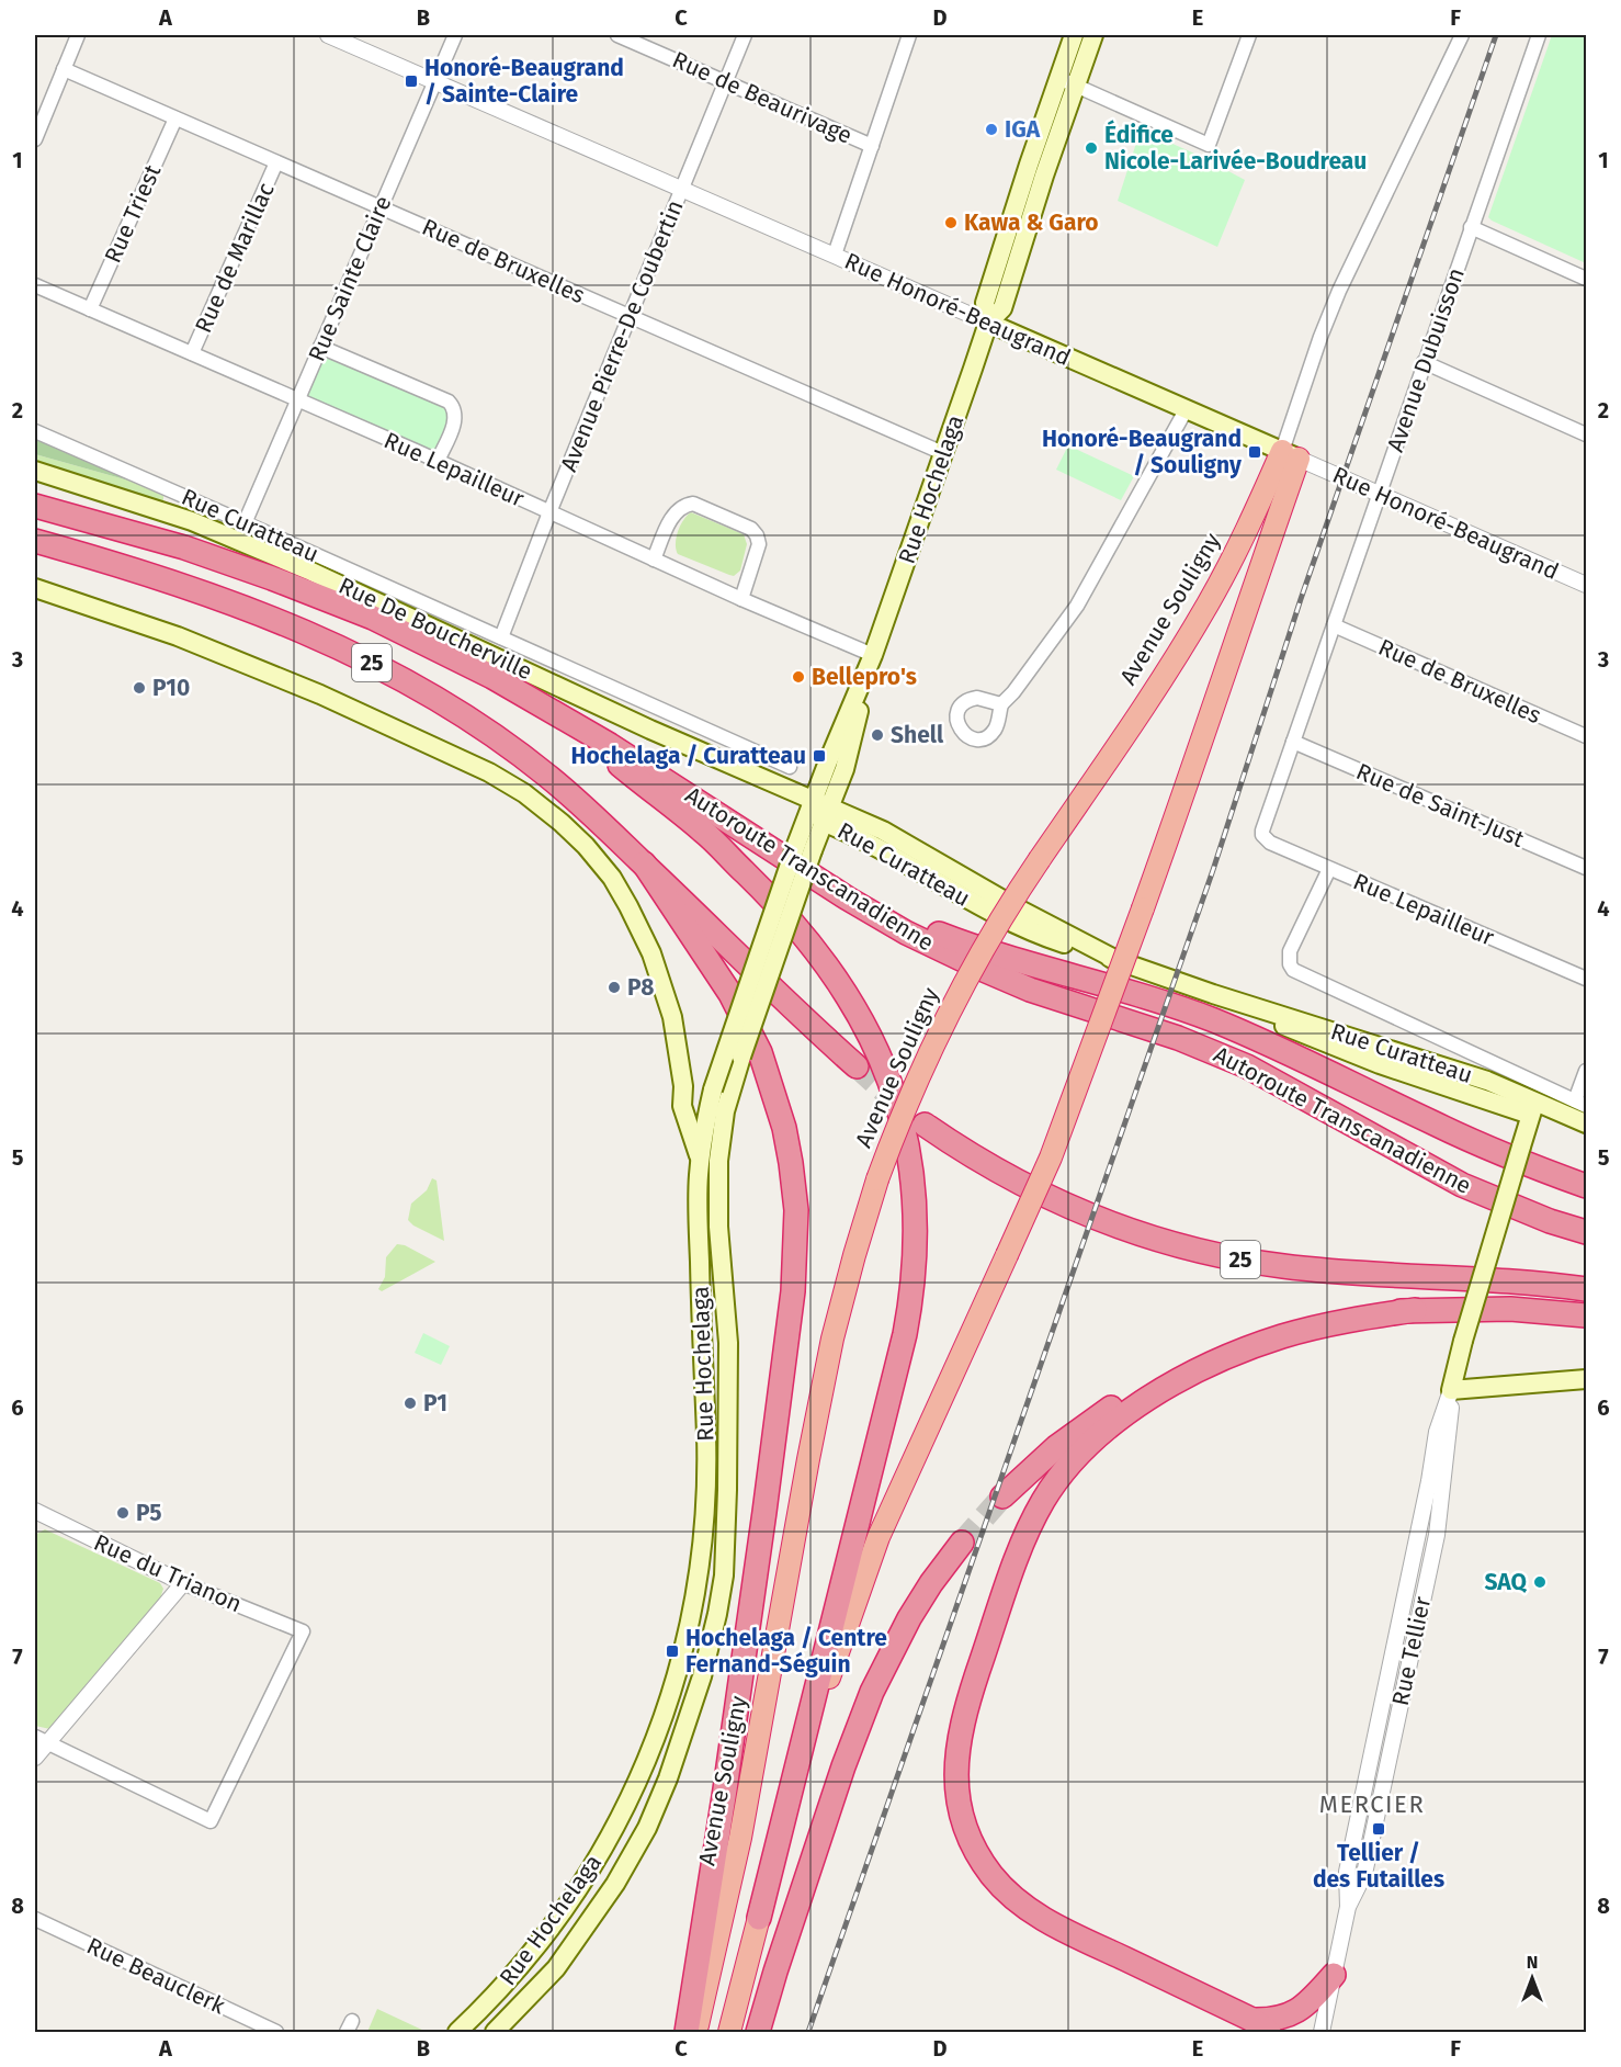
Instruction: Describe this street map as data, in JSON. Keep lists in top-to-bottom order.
{
  "streets": {
    "highway": ["Avenue Souligny", "25", "Autoroute Transcanadienne"],
    "main road": [
      "Rue Honoré-Beaugrand",
      "Rue Hochelaga",
      "Rue Curatteau",
      "Rue De Boucherville",
      "Rue Tellier"
    ],
    "street": [
      "Rue de Beaurivage",
      "Rue Triest",
      "Rue de Marillac",
      "Rue de Bruxelles",
      "Rue Sainte Claire",
      "Avenue Pierre-De Coubertin",
      "Avenue Dubuisson",
      "Rue Lepailleur",
      "Rue de Saint-Just",
      "Rue du Trianon",
      "Rue Beauclerk"
    ]
  },
  "crossings": [
    ["Rue de Beaurivage", "Avenue Pierre-De Coubertin"],
    ["Rue Triest", "Rue de Bruxelles"],
    ["Rue Triest", "Rue Lepailleur"],
    ["Rue de Marillac", "Rue de Bruxelles"],
    ["Rue de Marillac", "Rue Lepailleur"],
    ["Rue de Bruxelles", "Rue Sainte Claire"],
    ["Rue de Bruxelles", "Avenue Pierre-De Coubertin"],
    ["Rue de Bruxelles", "Avenue Dubuisson"],
    ["Rue de Bruxelles", "Rue Hochelaga"],
    ["Rue Sainte Claire", "Rue Honoré-Beaugrand"],
    ["Rue Sainte Claire", "Rue Lepailleur"],
    ["Rue Sainte Claire", "Rue Curatteau"],
    ["Rue Honoré-Beaugrand", "Avenue Pierre-De Coubertin"],
    ["Rue Honoré-Beaugrand", "Avenue Dubuisson"],
    ["Rue Honoré-Beaugrand", "Rue Hochelaga"],
    ["Rue Honoré-Beaugrand", "Avenue Souligny"],
    ["Avenue Pierre-De Coubertin", "Rue Lepailleur"],
    ["Avenue Pierre-De Coubertin", "Rue Curatteau"],
    ["Avenue Dubuisson", "Rue Lepailleur"],
    ["Avenue Dubuisson", "Rue de Saint-Just"],
    ["Rue Lepailleur", "Rue Hochelaga"],
    ["Rue Lepailleur", "Rue Curatteau"],
    ["Rue Hochelaga", "Rue Curatteau"],
    ["Rue Hochelaga", "Rue De Boucherville"],
    ["Rue Hochelaga", "Autoroute Transcanadienne"],
    ["Rue Curatteau", "Rue De Boucherville"],
    ["Rue Curatteau", "Rue Tellier"]
  ],
  "districts": ["MERCIER"],
  "places": {
    "transit": [
      "Honoré-Beaugrand / Sainte-Claire",
      "Honoré-Beaugrand / Souligny",
      "Hochelaga / Curatteau",
      "Hochelaga / Centre Fernand-Séguin",
      "Tellier / des Futailles"
    ],
    "other": [
      "IGA",
      "Édifice Nicole-Larivée-Boudreau",
      "Kawa & Garo",
      "Bellepro's",
      "P10",
      "Shell",
      "P8",
      "P1",
      "P5",
      "SAQ"
    ]
  },
  "north": "top",
  "grid": {
    "columns": [
      "A",
      "B",
      "C",
      "D",
      "E",
      "F"
    ],
    "rows": [
      "1",
      "2",
      "3",
      "4",
      "5",
      "6",
      "7",
      "8"
    ]
  }
}
